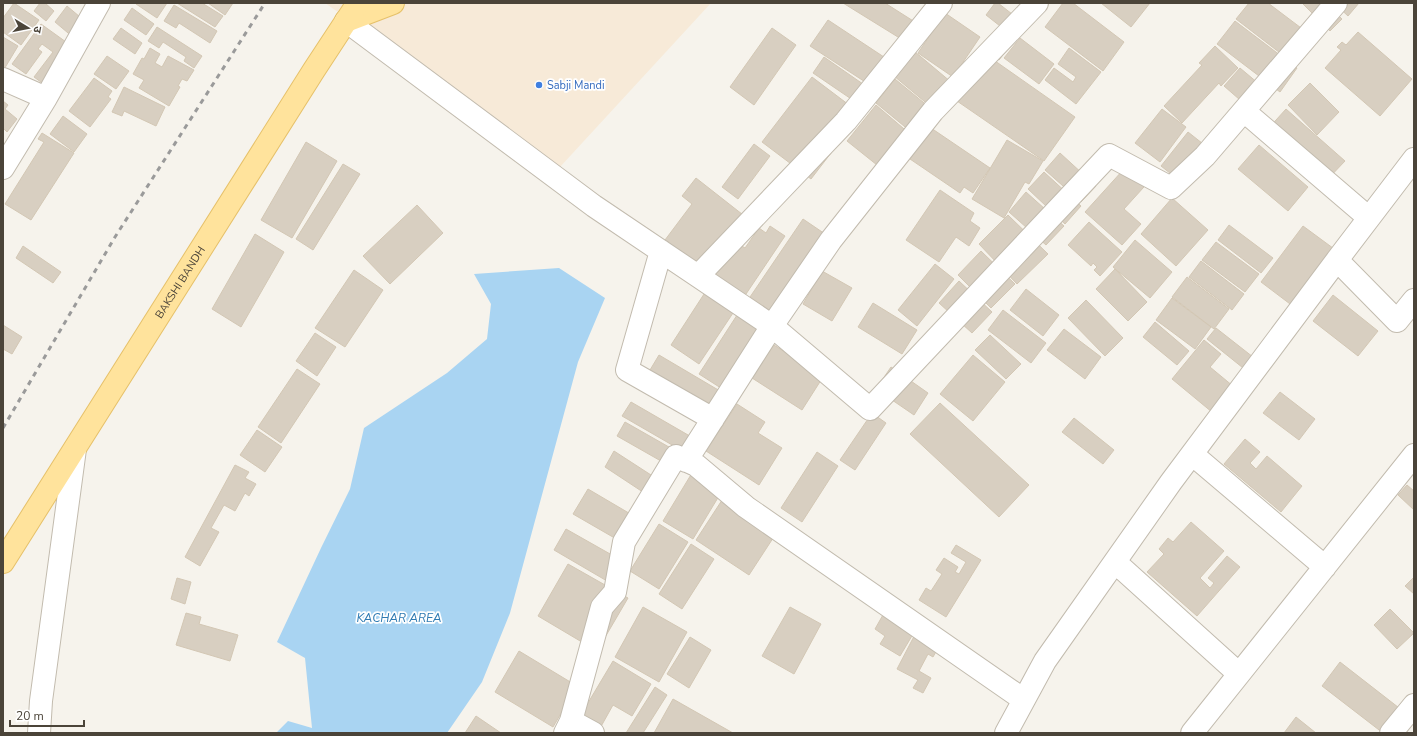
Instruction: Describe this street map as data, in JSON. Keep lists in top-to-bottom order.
{
  "streets": {
    "main road": ["BAKSHI BANDH"]
  },
  "water": ["KACHAR AREA"],
  "places": ["Sabji Mandi"],
  "scale_bar": "20 m",
  "north": "right"
}
